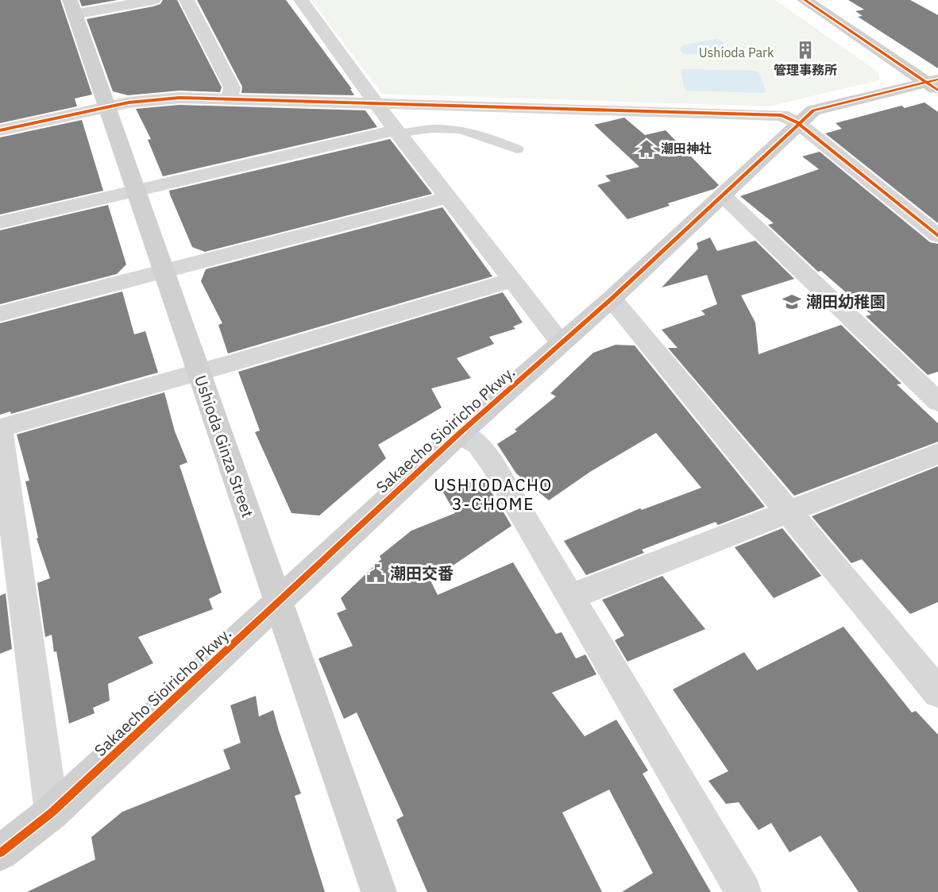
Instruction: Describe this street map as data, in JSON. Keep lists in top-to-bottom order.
{
  "streets": {
    "street": ["Sakaecho Sioiricho Pkwy.", "Ushioda Ginza Street"]
  },
  "crossings": [
    ["Sakaecho Sioiricho Pkwy.", "Ushioda Ginza Street"]
  ],
  "districts": ["USHIODACHO 3-CHOME"],
  "parks": ["Ushioda Park"],
  "places": {
    "building": ["管理事務所"],
    "temple": ["潮田神社"],
    "school or university": ["潮田幼稚園"],
    "public building": ["潮田交番"]
  }
}
